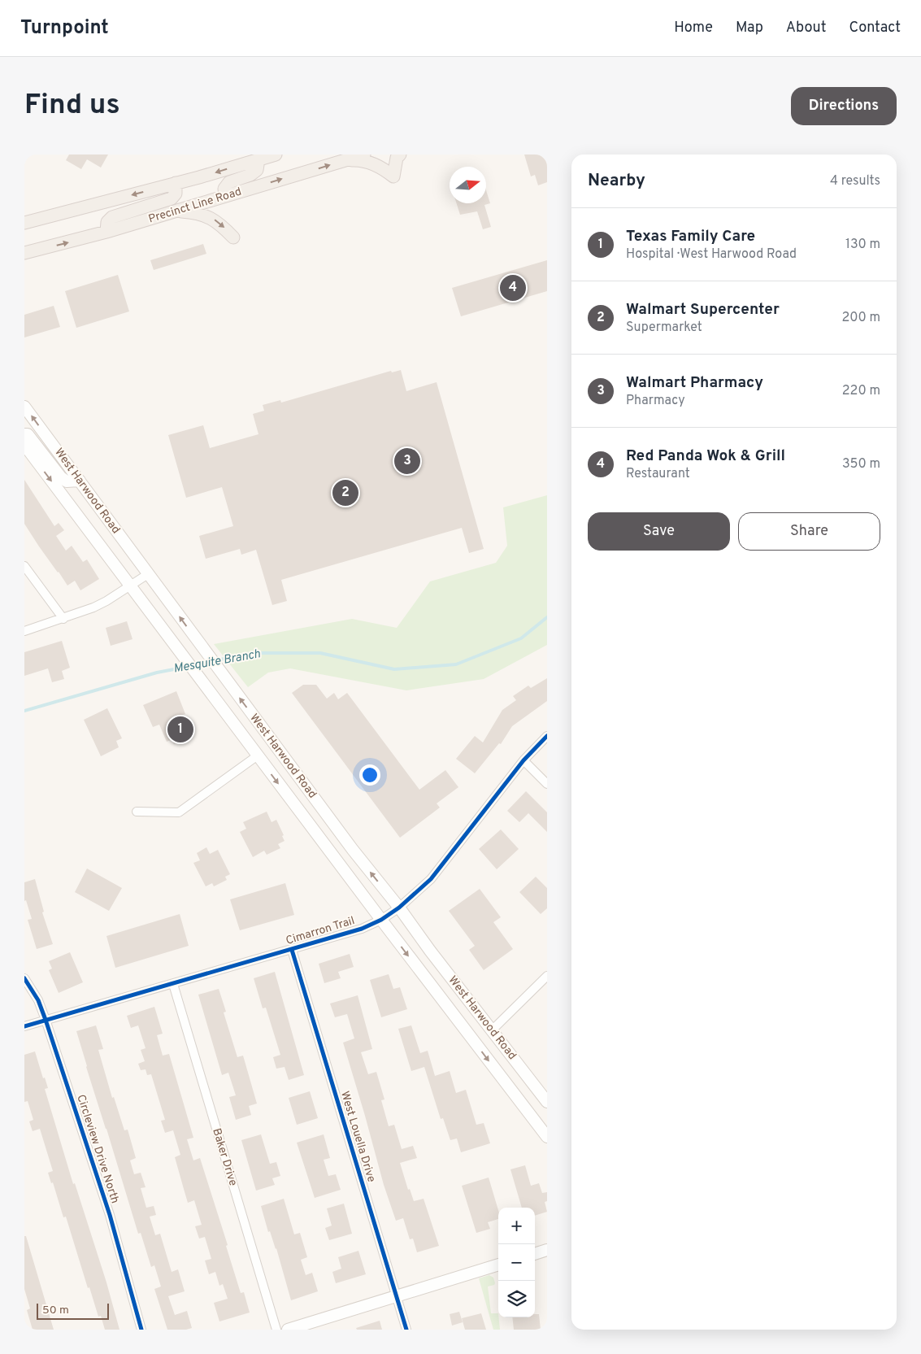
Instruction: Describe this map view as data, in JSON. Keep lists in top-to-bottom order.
{
  "streets": {
    "main road": ["Precinct Line Road", "West Harwood Road"],
    "street": [
      "Cimarron Trail",
      "West Louella Drive",
      "Circleview Drive North",
      "Baker Drive"
    ]
  },
  "crossings": [
    ["West Harwood Road", "Cimarron Trail"],
    ["Cimarron Trail", "West Louella Drive"],
    ["Cimarron Trail", "Circleview Drive North"],
    ["Cimarron Trail", "Baker Drive"]
  ],
  "water": ["Mesquite Branch"],
  "scale_bar": "50 m",
  "north": "right",
  "page": {
    "header": "Turnpoint",
    "nav": [
      "Home",
      "Map",
      "About",
      "Contact"
    ],
    "buttons": [
      "Directions",
      ["Save", "Share"]
    ],
    "title": "Find us",
    "heading": ["Nearby", "4 results"],
    "list": [
      {
        "mark": "1",
        "name": "Texas Family Care",
        "note": "Hospital · West Harwood Road",
        "value": "130 m"
      },
      {
        "mark": "2",
        "name": "Walmart Supercenter",
        "note": "Supermarket",
        "value": "200 m"
      },
      {
        "mark": "3",
        "name": "Walmart Pharmacy",
        "note": "Pharmacy",
        "value": "220 m"
      },
      {
        "mark": "4",
        "name": "Red Panda Wok & Grill",
        "note": "Restaurant",
        "value": "350 m"
      }
    ],
    "pins": [
      "4",
      "3",
      "2",
      "1"
    ],
    "map_buttons": ["+", "−"],
    "scale": "50 m"
  }
}
